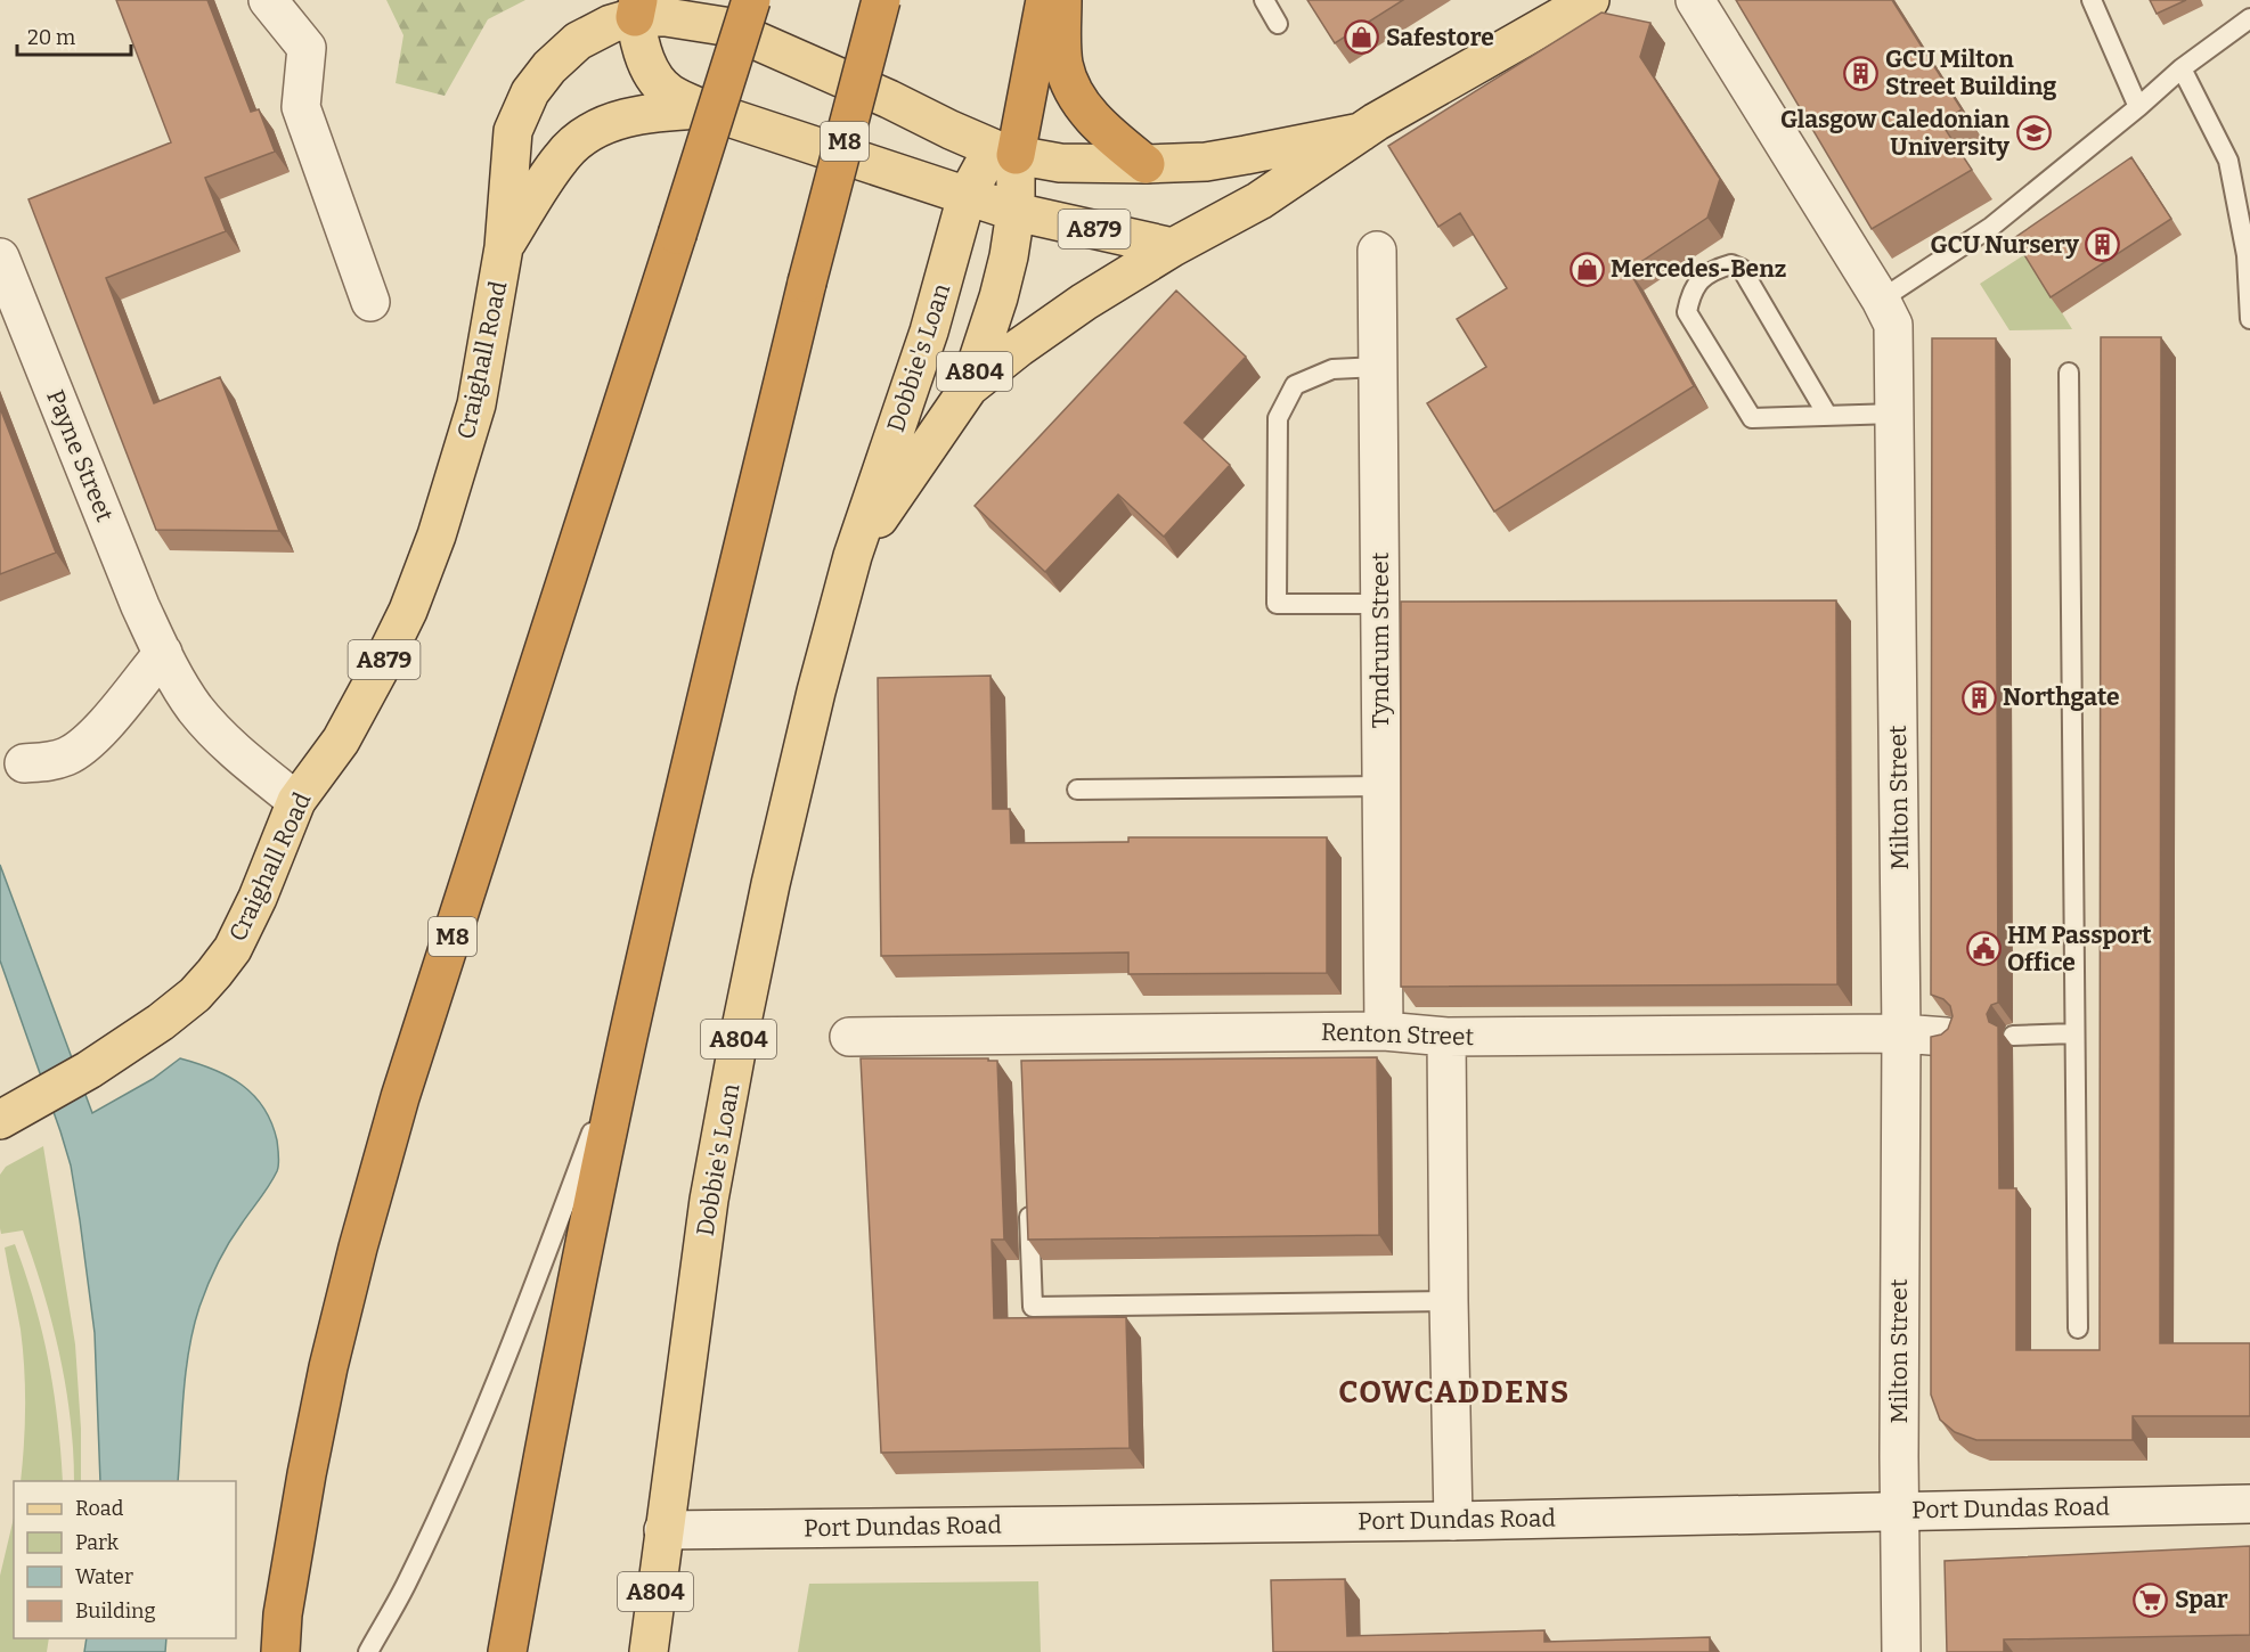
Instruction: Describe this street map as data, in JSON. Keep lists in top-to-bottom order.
{
  "streets": {
    "highway": ["M8"],
    "main road": [
      "A879",
      "Dobbie's Loan",
      "Craighall Road",
      "A804"
    ],
    "street": [
      "Payne Street",
      "Tyndrum Street",
      "Milton Street",
      "Renton Street",
      "Port Dundas Road"
    ]
  },
  "crossings": [
    ["A879", "Dobbie's Loan"],
    ["A879", "Craighall Road"],
    ["Dobbie's Loan", "Craighall Road"],
    ["Dobbie's Loan", "Port Dundas Road"],
    ["Craighall Road", "Payne Street"],
    ["Tyndrum Street", "Renton Street"],
    ["Milton Street", "Renton Street"],
    ["Milton Street", "Port Dundas Road"]
  ],
  "districts": ["COWCADDENS"],
  "places": {
    "shop": ["Safestore", "Mercedes-Benz"],
    "building": ["GCU Milton Street Building", "GCU Nursery", "Northgate"],
    "school or university": ["Glasgow Caledonian University"],
    "public building": ["HM Passport Office"],
    "supermarket": ["Spar"]
  },
  "legend": [
    "Road",
    "Park",
    "Water",
    "Building"
  ],
  "scale_bar": "20 m"
}
